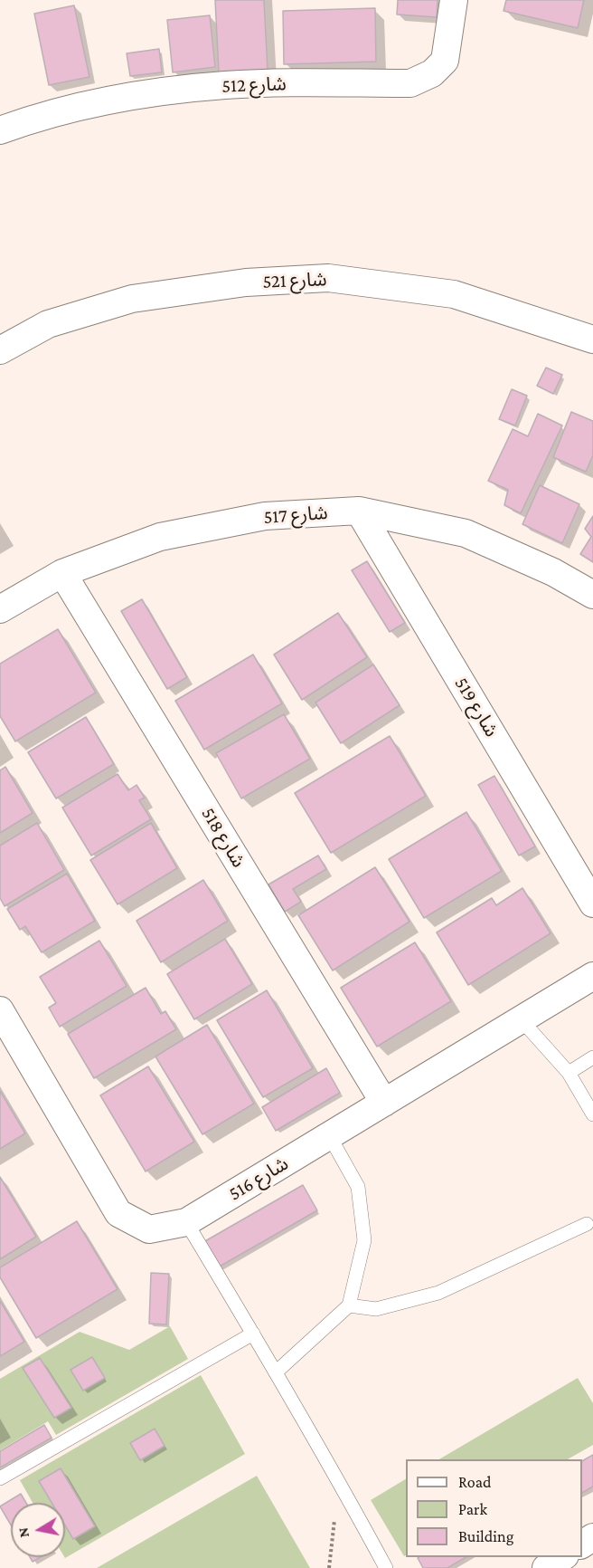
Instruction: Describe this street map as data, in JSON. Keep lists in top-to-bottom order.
{
  "streets": {
    "street": [
      "شارع 512",
      "شارع 521",
      "شارع 517",
      "شارع 519",
      "شارع 518",
      "شارع 516"
    ]
  },
  "crossings": [
    ["شارع 517", "شارع 519"],
    ["شارع 517", "شارع 518"],
    ["شارع 518", "شارع 516"]
  ],
  "legend": ["Road", "Park", "Building"],
  "north": "left"
}
